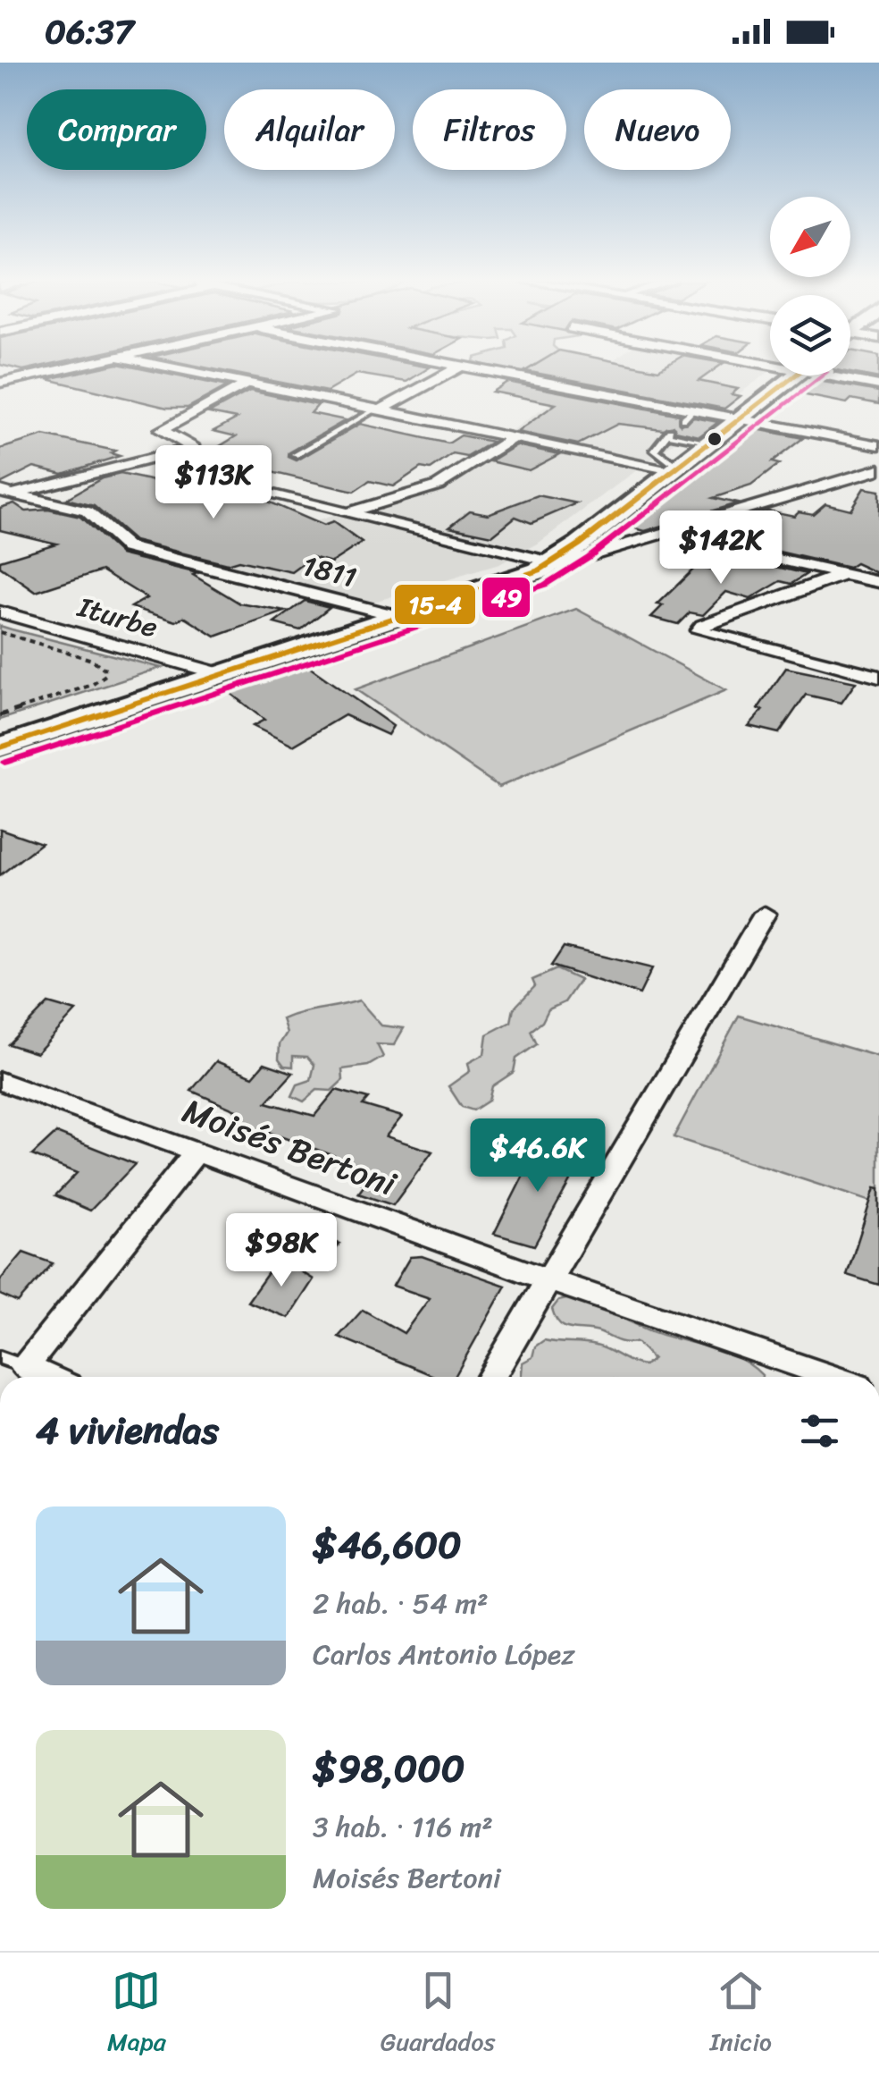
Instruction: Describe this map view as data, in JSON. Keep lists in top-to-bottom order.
{
  "streets": {
    "street": ["1811", "Iturbe", "Moisés Bertoni"]
  },
  "lines": ["transit line 15-4", "transit line 49"],
  "north": "bottom left",
  "page": {
    "status": "06:37",
    "chip": [
      "Comprar",
      "Alquilar",
      "Filtros",
      "Nuevo"
    ],
    "price": [
      "$113K",
      "$142K",
      "$46.6K",
      "$98K"
    ],
    "heading": "4 viviendas",
    "list": [
      {
        "name": "$46,600",
        "note": "2 hab. · 54 m² · Carlos Antonio López"
      },
      {
        "name": "$98,000",
        "note": "3 hab. · 116 m² · Moisés Bertoni"
      }
    ],
    "tabs": ["Mapa", "Guardados", "Inicio"]
  }
}
